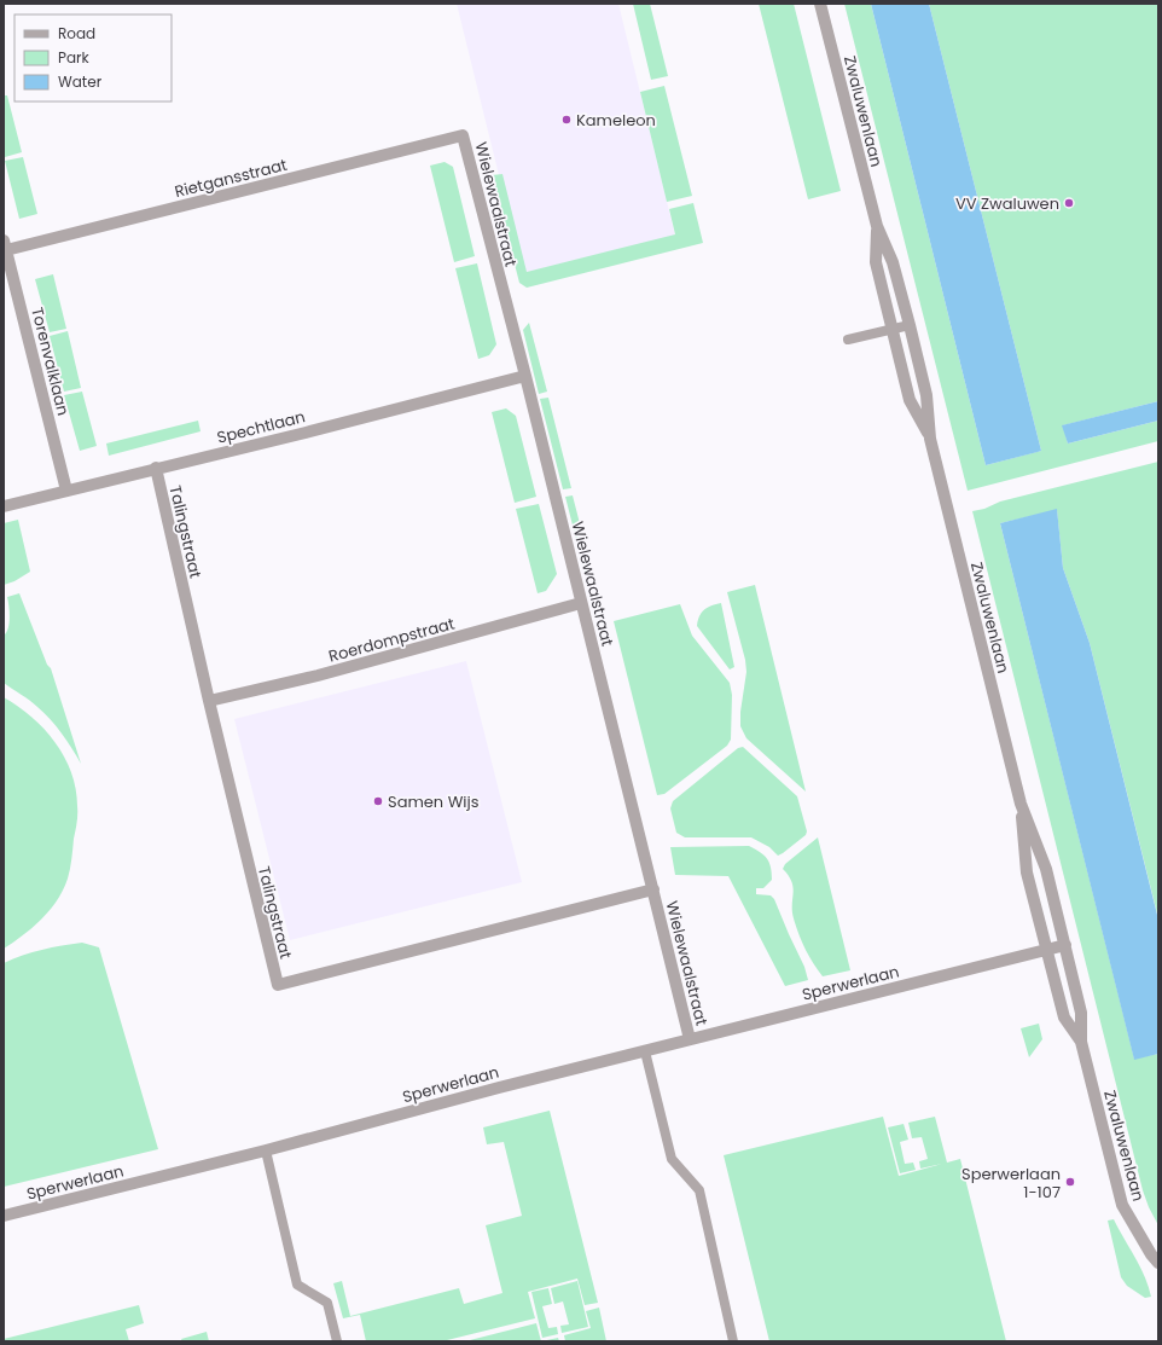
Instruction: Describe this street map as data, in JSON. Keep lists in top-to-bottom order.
{
  "streets": {
    "street": [
      "Zwaluwenlaan",
      "Rietgansstraat",
      "Wielewaalstraat",
      "Torenvalklaan",
      "Spechtlaan",
      "Talingstraat",
      "Roerdompstraat",
      "Sperwerlaan"
    ]
  },
  "crossings": [
    ["Zwaluwenlaan", "Sperwerlaan"],
    ["Rietgansstraat", "Wielewaalstraat"],
    ["Rietgansstraat", "Torenvalklaan"],
    ["Wielewaalstraat", "Spechtlaan"],
    ["Wielewaalstraat", "Talingstraat"],
    ["Wielewaalstraat", "Roerdompstraat"],
    ["Wielewaalstraat", "Sperwerlaan"],
    ["Torenvalklaan", "Spechtlaan"],
    ["Spechtlaan", "Talingstraat"],
    ["Talingstraat", "Roerdompstraat"]
  ],
  "places": [
    "Kameleon",
    "VV Zwaluwen",
    "Samen Wijs",
    "Sperwerlaan 1-107"
  ],
  "legend": ["Road", "Park", "Water"]
}
